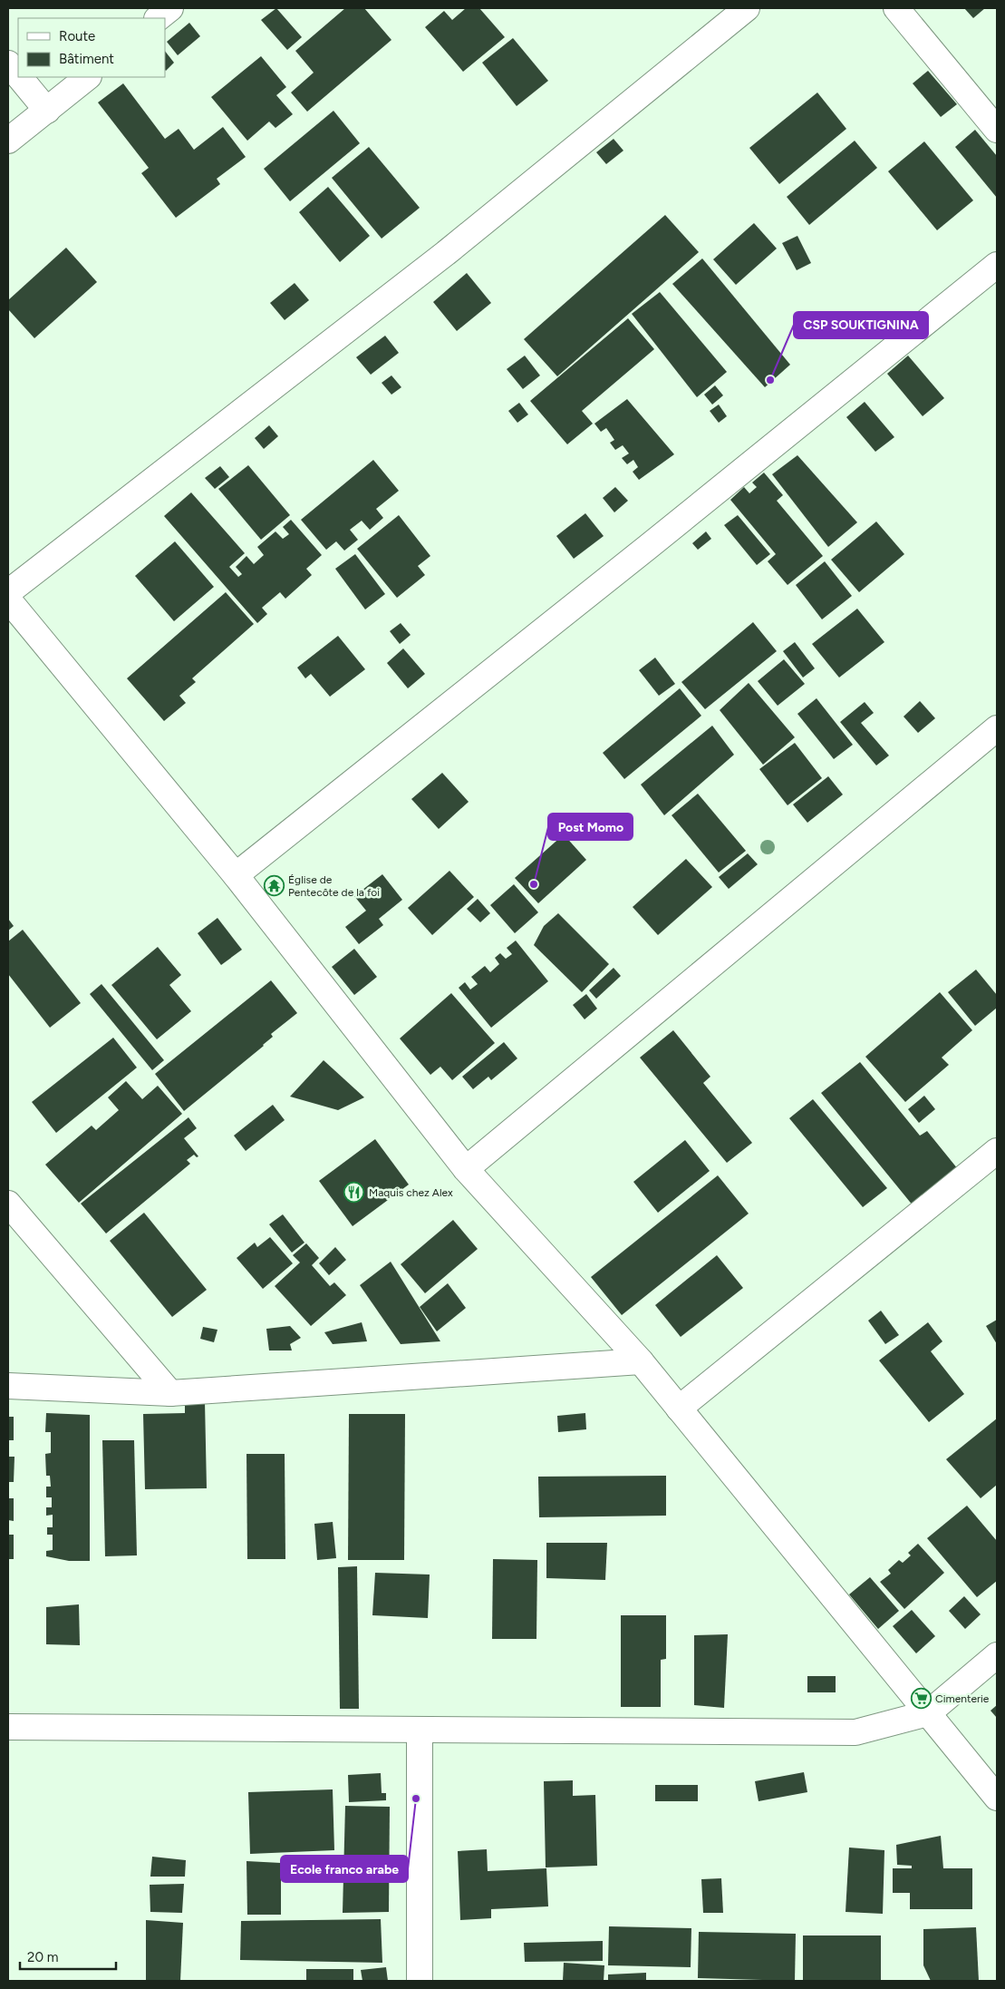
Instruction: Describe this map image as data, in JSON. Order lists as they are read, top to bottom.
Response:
{
  "places": {
    "other": ["CSP SOUKTIGNINA", "Post Momo", "Ecole franco arabe"],
    "temple": ["Église de Pentecôte de la foi"],
    "restaurant": ["Maquis chez Alex"],
    "supermarket": ["Cimenterie"]
  },
  "legend": ["Route", "Bâtiment"],
  "scale_bar": "20 m"
}
